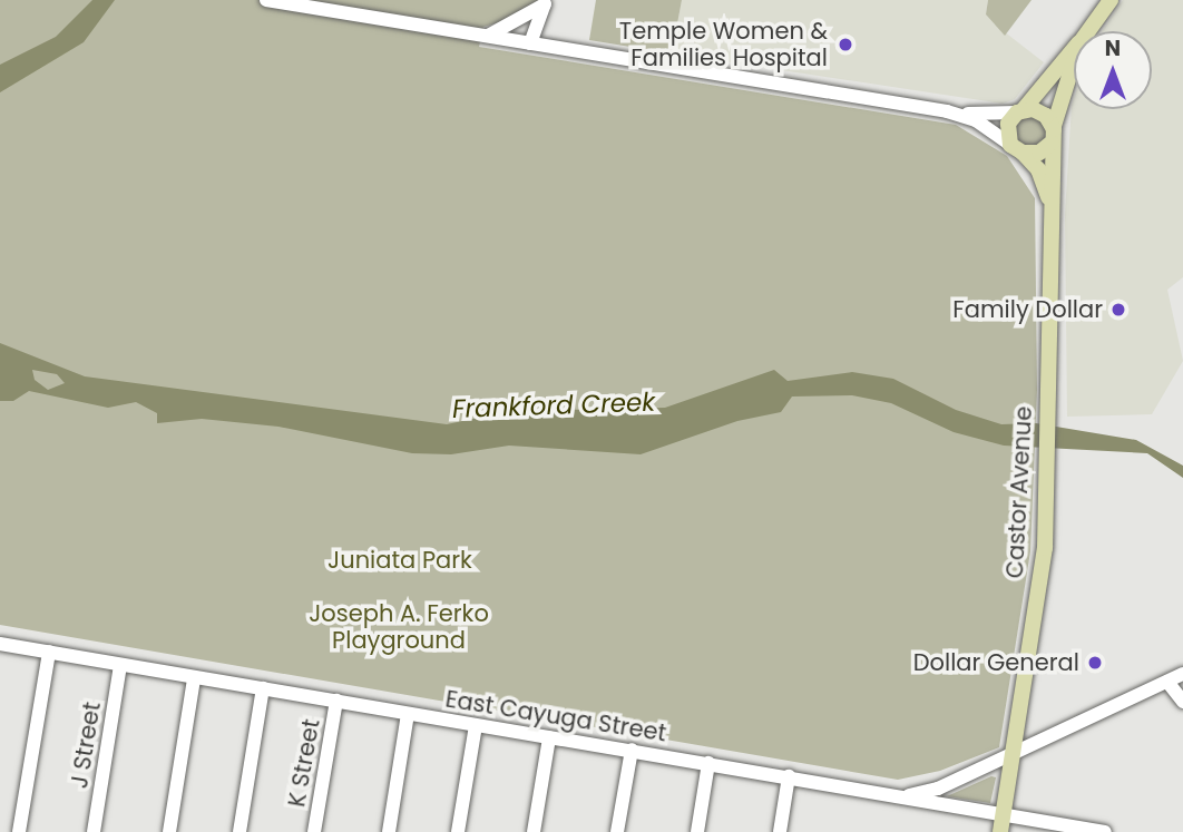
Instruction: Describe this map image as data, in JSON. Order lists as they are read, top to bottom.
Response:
{
  "streets": {
    "main road": ["Castor Avenue"],
    "street": ["East Cayuga Street", "J Street", "K Street"]
  },
  "crossings": [
    ["Castor Avenue", "East Cayuga Street"],
    ["East Cayuga Street", "J Street"],
    ["East Cayuga Street", "K Street"]
  ],
  "water": ["Frankford Creek"],
  "parks": ["Juniata Park", "Joseph A. Ferko Playground"],
  "places": ["Temple Women & Families Hospital", "Family Dollar", "Dollar General"],
  "north": "top"
}
